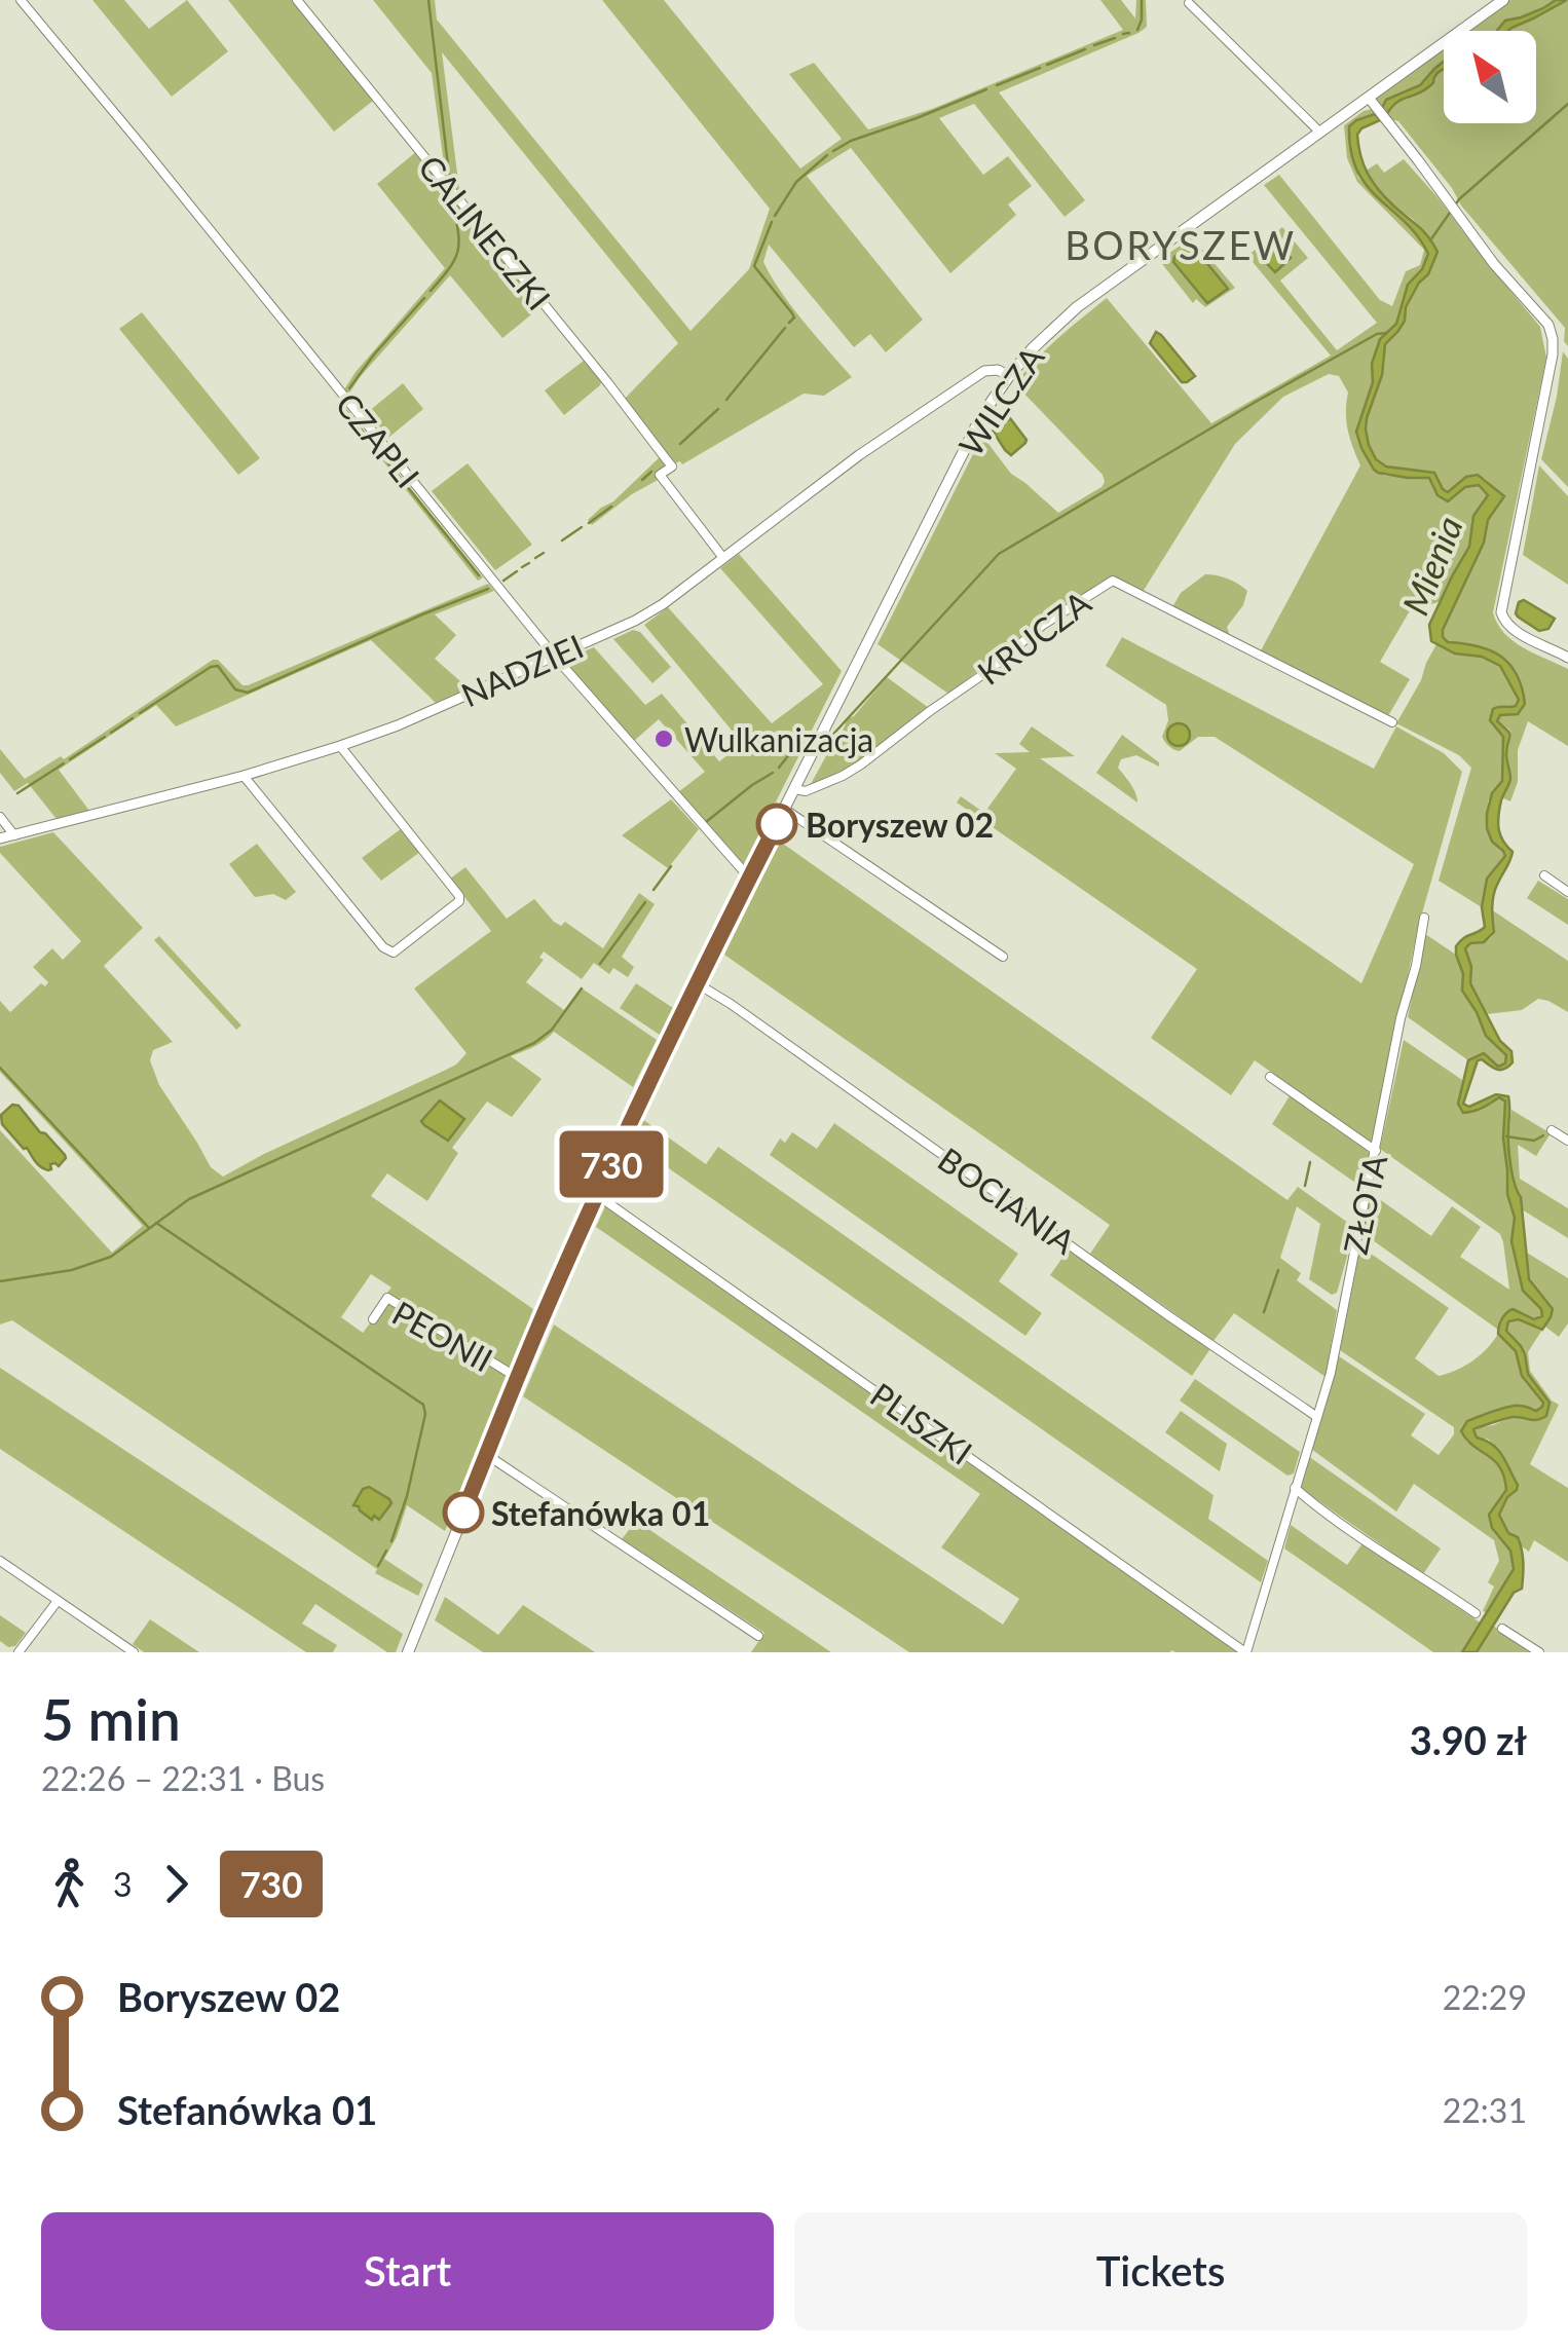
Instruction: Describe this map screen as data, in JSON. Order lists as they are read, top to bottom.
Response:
{
  "streets": {
    "main road": ["WILCZA"],
    "street": [
      "CALINECZKI",
      "CZAPLI",
      "KRUCZA",
      "NADZIEI",
      "BOCIANIA",
      "ZŁOTA",
      "PEONII",
      "PLISZKI"
    ]
  },
  "crossings": [
    ["CALINECZKI", "NADZIEI"],
    ["WILCZA", "CZAPLI"],
    ["WILCZA", "KRUCZA"],
    ["WILCZA", "NADZIEI"],
    ["WILCZA", "BOCIANIA"],
    ["WILCZA", "PEONII"],
    ["WILCZA", "PLISZKI"],
    ["CZAPLI", "NADZIEI"],
    ["BOCIANIA", "ZŁOTA"],
    ["ZŁOTA", "PLISZKI"]
  ],
  "districts": ["BORYSZEW"],
  "water": ["Mienia"],
  "places": ["Wulkanizacja", "Boryszew 02", "Stefanówka 01"],
  "lines": ["bus line 730"],
  "north": "top left",
  "page": {
    "on_map": "730",
    "heading": ["5 min", "22:26 – 22:31 · Bus", "3.90 zł"],
    "legs": ["3", "730"],
    "list": [
      {
        "name": "Boryszew 02",
        "value": "22:29"
      },
      {
        "name": "Stefanówka 01",
        "value": "22:31"
      }
    ],
    "buttons": ["Start", "Tickets"]
  }
}
